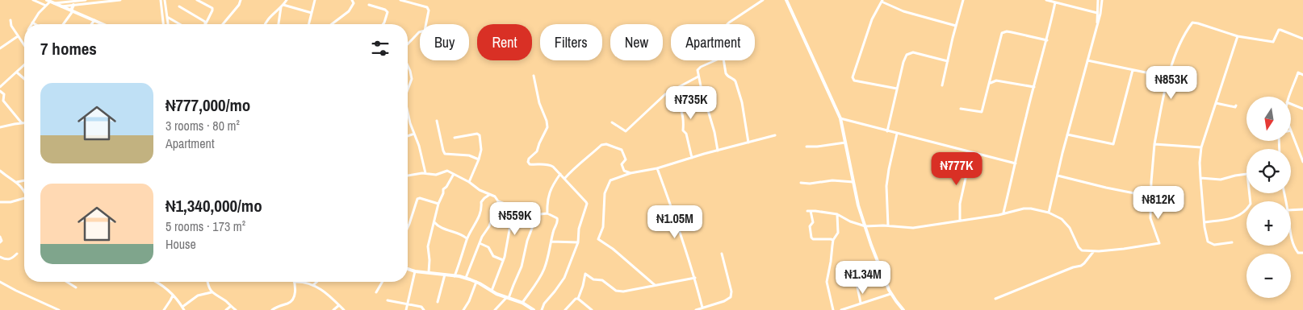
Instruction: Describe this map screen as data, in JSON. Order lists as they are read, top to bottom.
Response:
{
  "north": "bottom",
  "page": {
    "chip": [
      "Buy",
      "Rent",
      "Filters",
      "New",
      "Apartment"
    ],
    "heading": "7 homes",
    "price": [
      "₦853K",
      "₦735K",
      "₦777K",
      "₦812K",
      "₦559K",
      "₦1.05M",
      "₦1.34M"
    ],
    "list": [
      {
        "name": "₦777,000/mo",
        "note": "3 rooms · 80 m² · Apartment"
      },
      {
        "name": "₦1,340,000/mo",
        "note": "5 rooms · 173 m² · House"
      }
    ],
    "map_buttons": ["+", "−"]
  }
}
